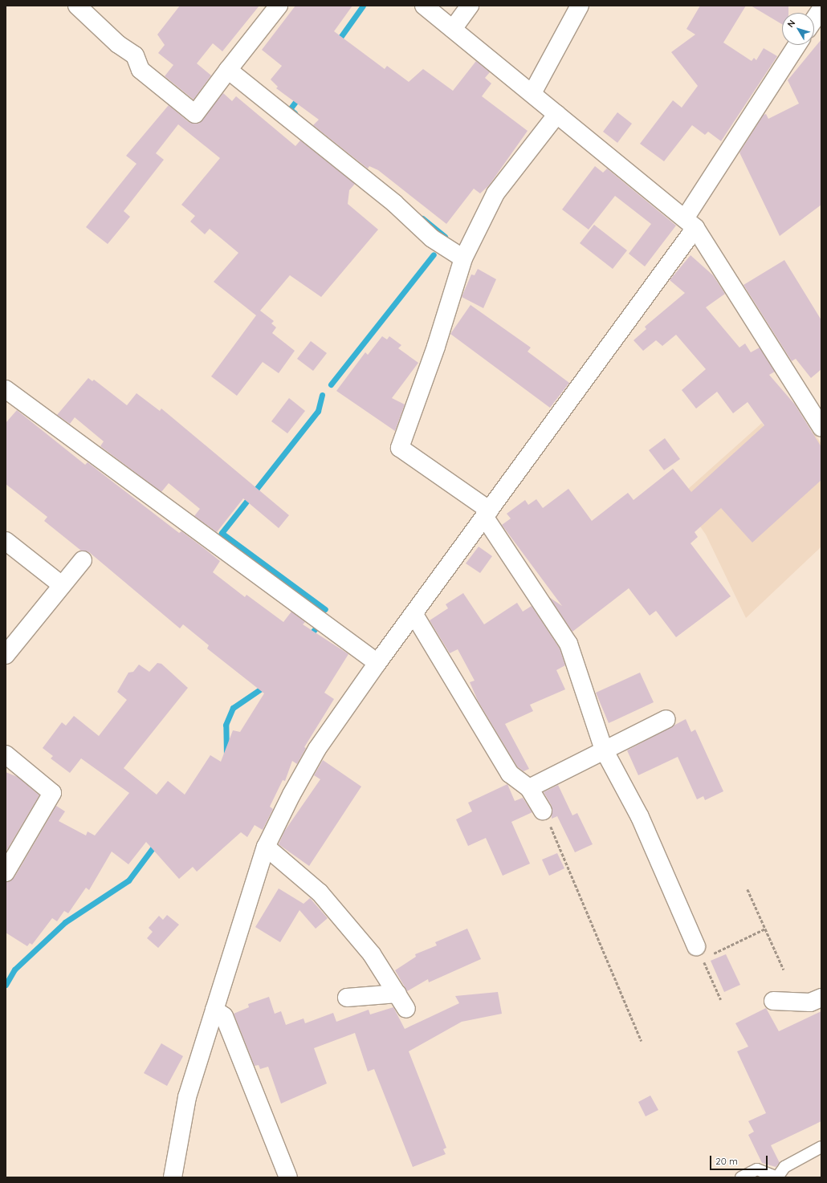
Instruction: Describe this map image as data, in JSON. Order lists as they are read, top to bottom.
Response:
{
  "scale_bar": "20 m",
  "north": "top left"
}
